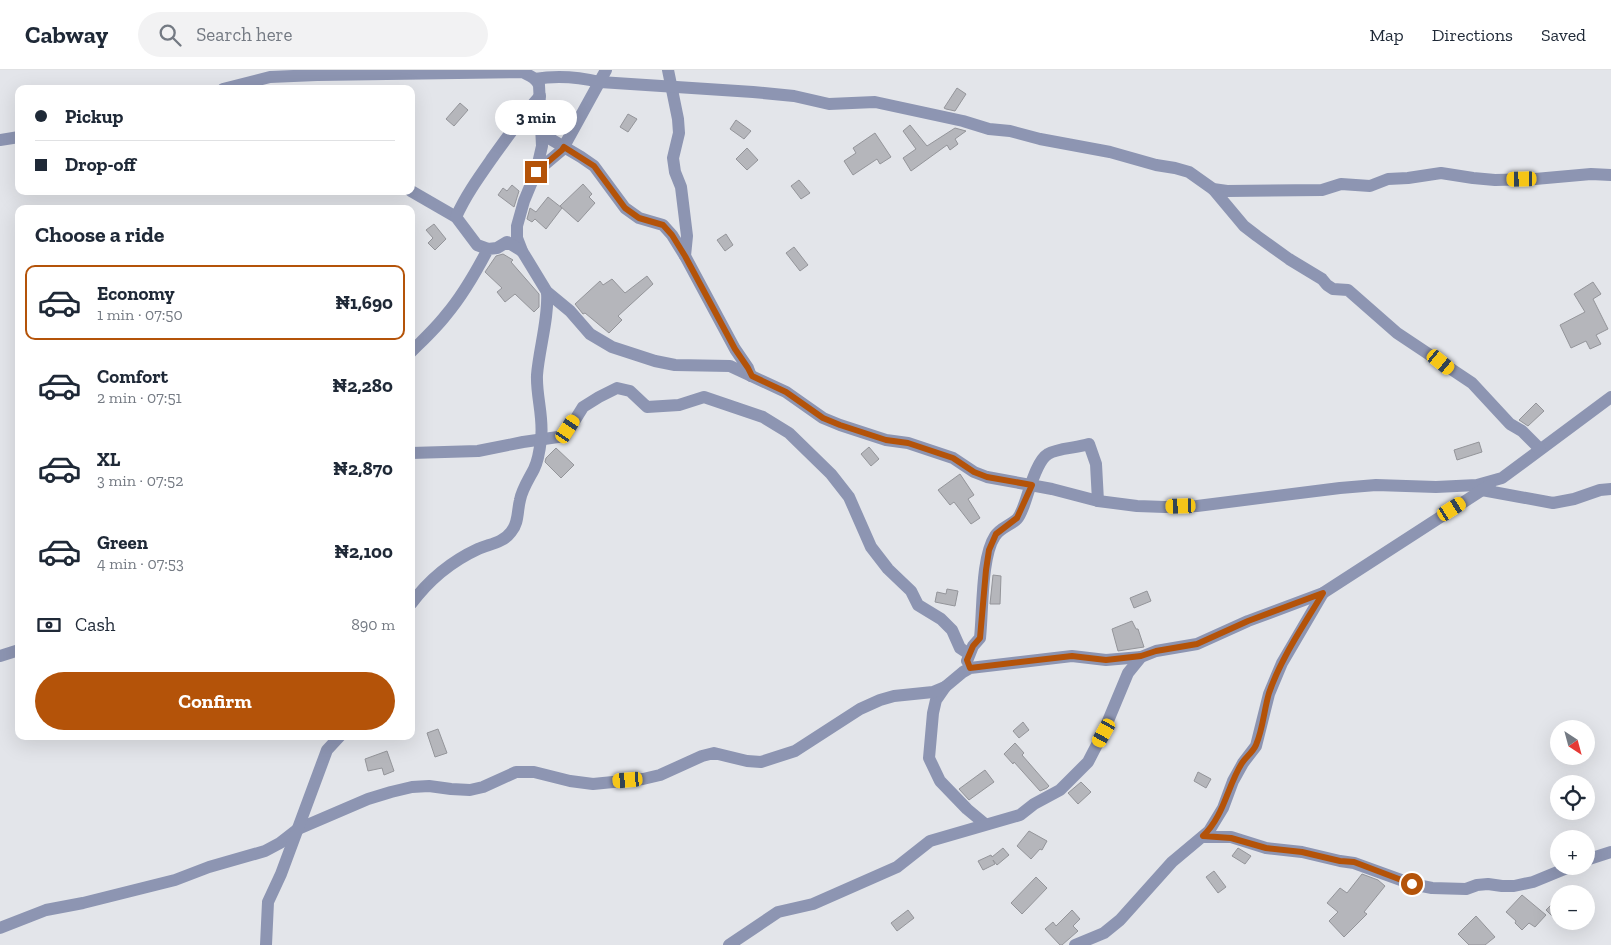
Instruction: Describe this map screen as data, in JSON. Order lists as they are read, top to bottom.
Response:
{
  "north": "bottom right",
  "page": {
    "header": "Cabway",
    "search": "Search here",
    "nav": ["Map", "Directions", "Saved"],
    "banner": ["Pickup", "Drop-off"],
    "bubble": "3 min",
    "heading": "Choose a ride",
    "list": [
      {
        "name": "Economy",
        "note": "1 min · 07:50",
        "value": "₦1,690"
      },
      {
        "name": "Comfort",
        "note": "2 min · 07:51",
        "value": "₦2,280"
      },
      {
        "name": "XL",
        "note": "3 min · 07:52",
        "value": "₦2,870"
      },
      {
        "name": "Green",
        "note": "4 min · 07:53",
        "value": "₦2,100"
      }
    ],
    "pay": ["Cash", "890 m"],
    "buttons": "Confirm",
    "map_buttons": ["+", "−"]
  }
}
